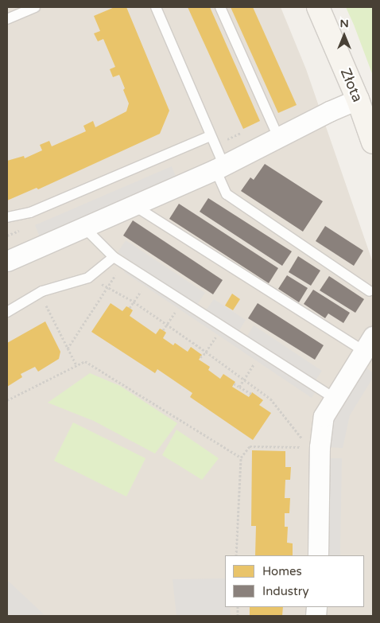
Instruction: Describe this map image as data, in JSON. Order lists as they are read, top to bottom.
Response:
{
  "streets": {
    "street": ["Złota"]
  },
  "legend": ["Homes", "Industry"],
  "north": "top"
}
